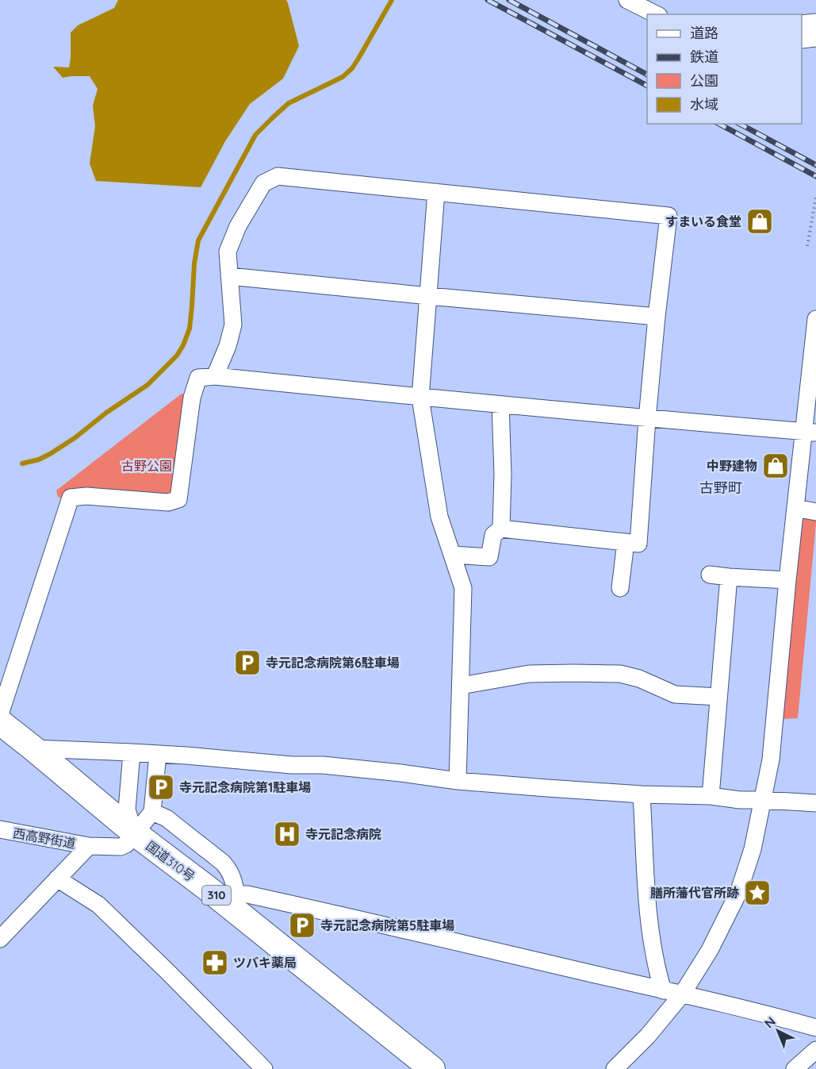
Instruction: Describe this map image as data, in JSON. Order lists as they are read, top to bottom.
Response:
{
  "streets": {
    "highway": ["国道310号", "310"],
    "street": ["西高野街道"]
  },
  "crossings": [
    ["西高野街道", "国道310号"]
  ],
  "districts": ["古野町"],
  "parks": ["古野公園"],
  "places": {
    "shop": ["すまいる食堂", "中野建物"],
    "parking": ["寺元記念病院第6駐車場", "寺元記念病院第1駐車場", "寺元記念病院第5駐車場"],
    "hospital": ["寺元記念病院"],
    "place": ["膳所藩代官所跡"],
    "pharmacy": ["ツバキ薬局"]
  },
  "legend": [
    "道路",
    "鉄道",
    "公園",
    "水域"
  ],
  "north": "top left"
}
